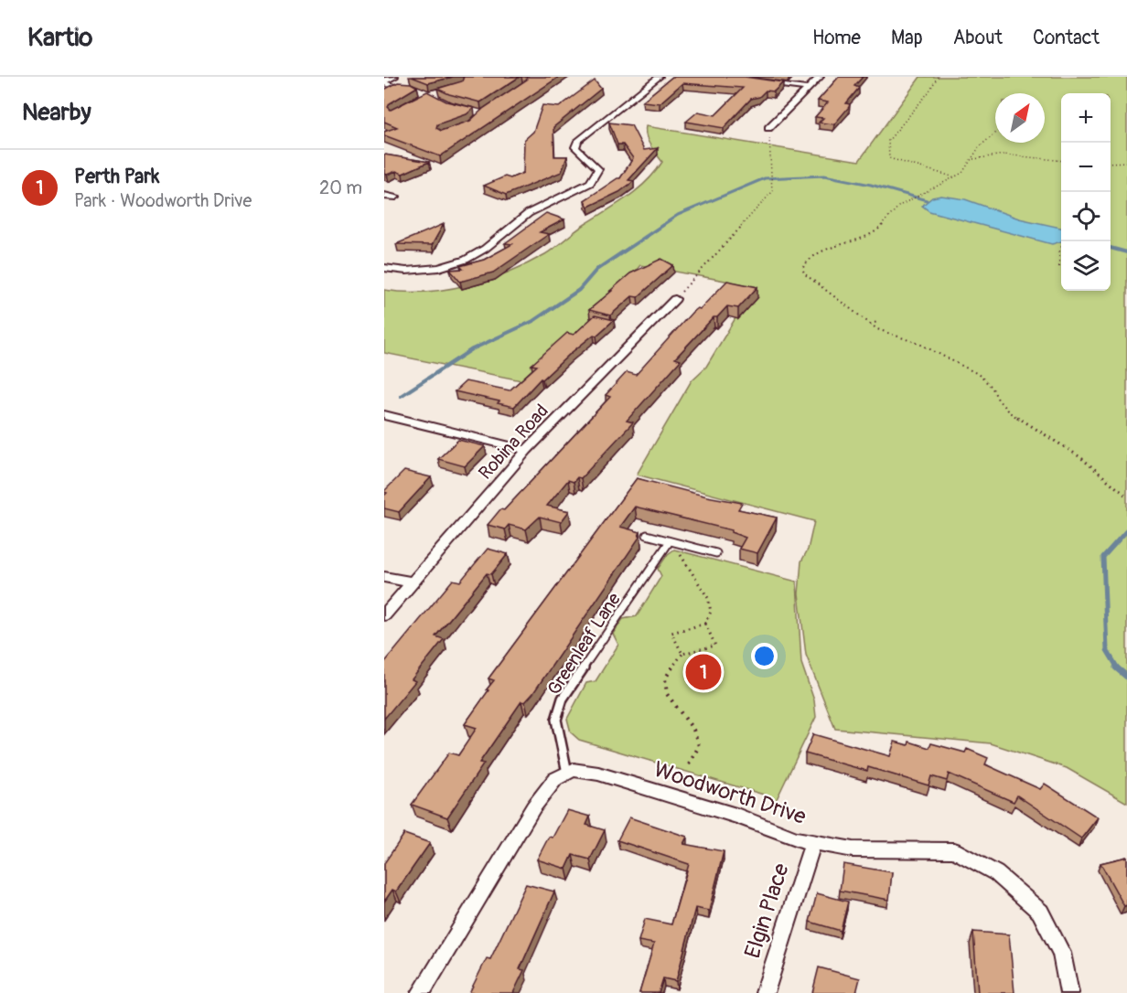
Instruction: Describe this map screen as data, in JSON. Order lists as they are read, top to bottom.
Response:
{
  "streets": {
    "street": ["Robina Road", "Woodworth Drive", "Elgin Place"],
    "lane": ["Greenleaf Lane"]
  },
  "crossings": [
    ["Greenleaf Lane", "Woodworth Drive"],
    ["Woodworth Drive", "Elgin Place"]
  ],
  "north": "top right",
  "page": {
    "header": "Kartio",
    "nav": [
      "Home",
      "Map",
      "About",
      "Contact"
    ],
    "heading": "Nearby",
    "map_buttons": ["+", "−"],
    "list": [
      {
        "mark": "1",
        "name": "Perth Park",
        "note": "Park · Woodworth Drive",
        "value": "20 m"
      }
    ],
    "pins": "1"
  }
}
